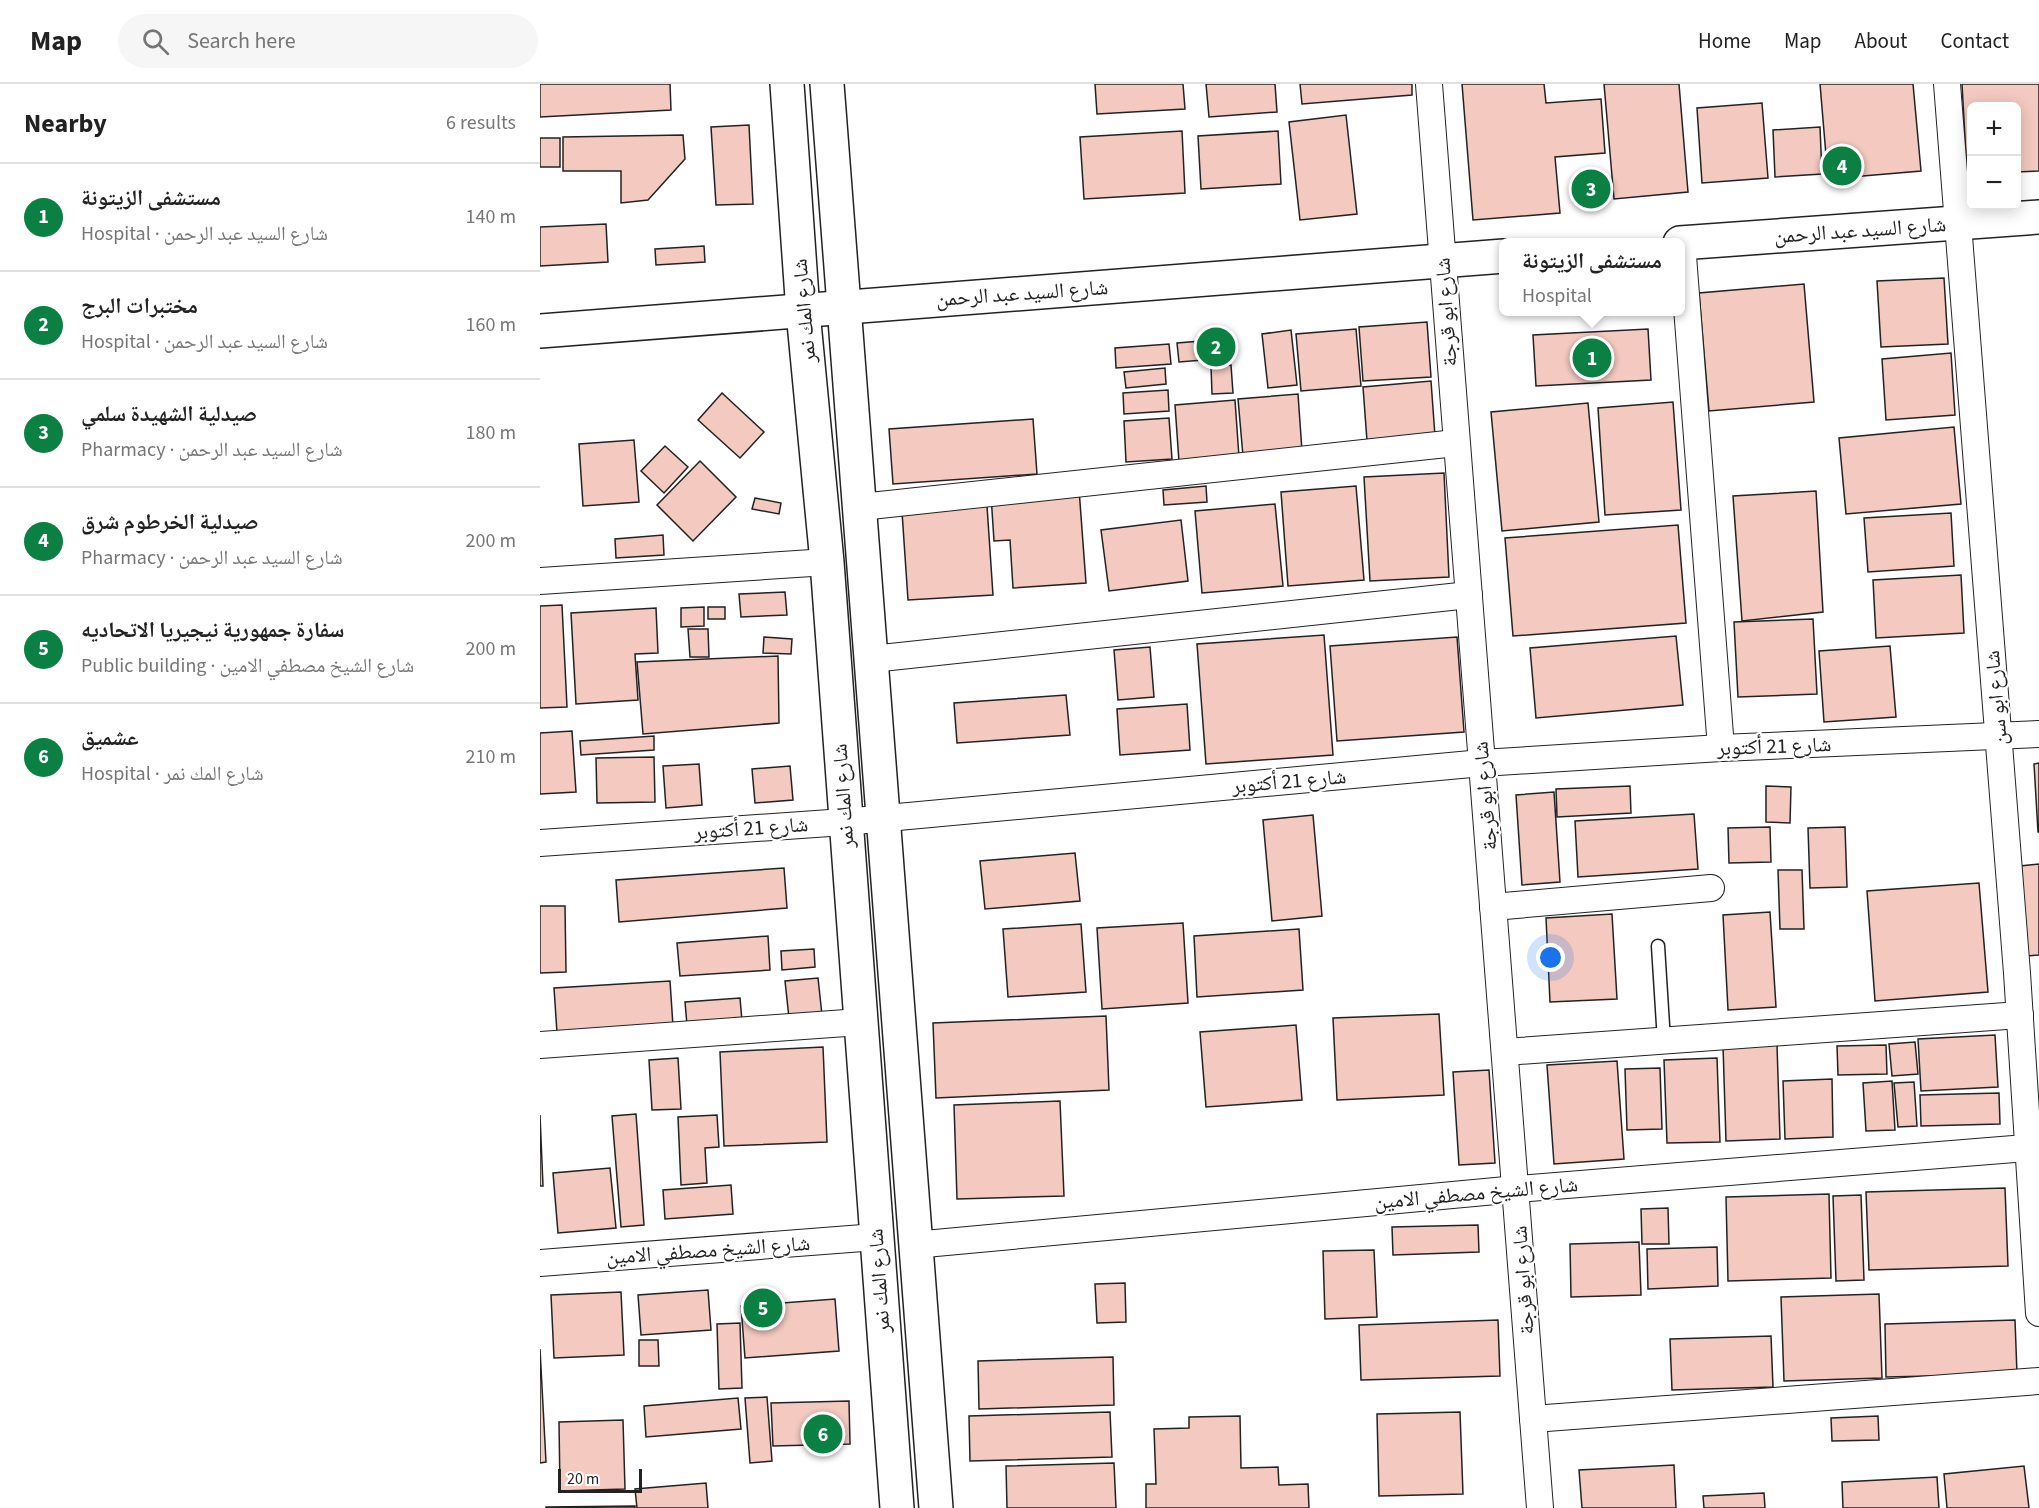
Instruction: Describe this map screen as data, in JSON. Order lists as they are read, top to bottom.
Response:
{
  "streets": {
    "main road": ["شارع السيد عبد الرحمن", "شارع المك نمر"],
    "street": [
      "شارع ابو قرجة",
      "شارع ابو سن",
      "شارع 21 أكتوبر",
      "شارع الشيخ مصطفي الامين"
    ]
  },
  "crossings": [
    ["شارع السيد عبد الرحمن", "شارع المك نمر"],
    ["شارع السيد عبد الرحمن", "شارع ابو قرجة"],
    ["شارع السيد عبد الرحمن", "شارع ابو سن"],
    ["شارع المك نمر", "شارع 21 أكتوبر"],
    ["شارع المك نمر", "شارع الشيخ مصطفي الامين"],
    ["شارع ابو قرجة", "شارع 21 أكتوبر"],
    ["شارع ابو قرجة", "شارع الشيخ مصطفي الامين"],
    ["شارع ابو سن", "شارع 21 أكتوبر"],
    ["شارع ابو سن", "شارع الشيخ مصطفي الامين"]
  ],
  "scale_bar": "20 m",
  "page": {
    "header": "Map",
    "search": "Search here",
    "nav": [
      "Home",
      "Map",
      "About",
      "Contact"
    ],
    "heading": ["Nearby", "6 results"],
    "map_buttons": ["+", "−"],
    "pins": [
      "4",
      "3",
      "2",
      "1",
      "5",
      "6"
    ],
    "list": [
      {
        "mark": "1",
        "name": "مستشفى الزيتونة",
        "note": "Hospital · شارع السيد عبد الرحمن",
        "value": "140 m"
      },
      {
        "mark": "2",
        "name": "مختبرات البرج",
        "note": "Hospital · شارع السيد عبد الرحمن",
        "value": "160 m"
      },
      {
        "mark": "3",
        "name": "صيدلية الشهيدة سلمي",
        "note": "Pharmacy · شارع السيد عبد الرحمن",
        "value": "180 m"
      },
      {
        "mark": "4",
        "name": "صيدلية الخرطوم شرق",
        "note": "Pharmacy · شارع السيد عبد الرحمن",
        "value": "200 m"
      },
      {
        "mark": "5",
        "name": "سفارة جمهورية نيجيريا الاتحاديه",
        "note": "Public building · شارع الشيخ مصطفي الامين",
        "value": "200 m"
      },
      {
        "mark": "6",
        "name": "عشميق",
        "note": "Hospital · شارع المك نمر",
        "value": "210 m"
      }
    ],
    "popup": ["مستشفى الزيتونة", "Hospital"],
    "scale": "20 m"
  }
}
